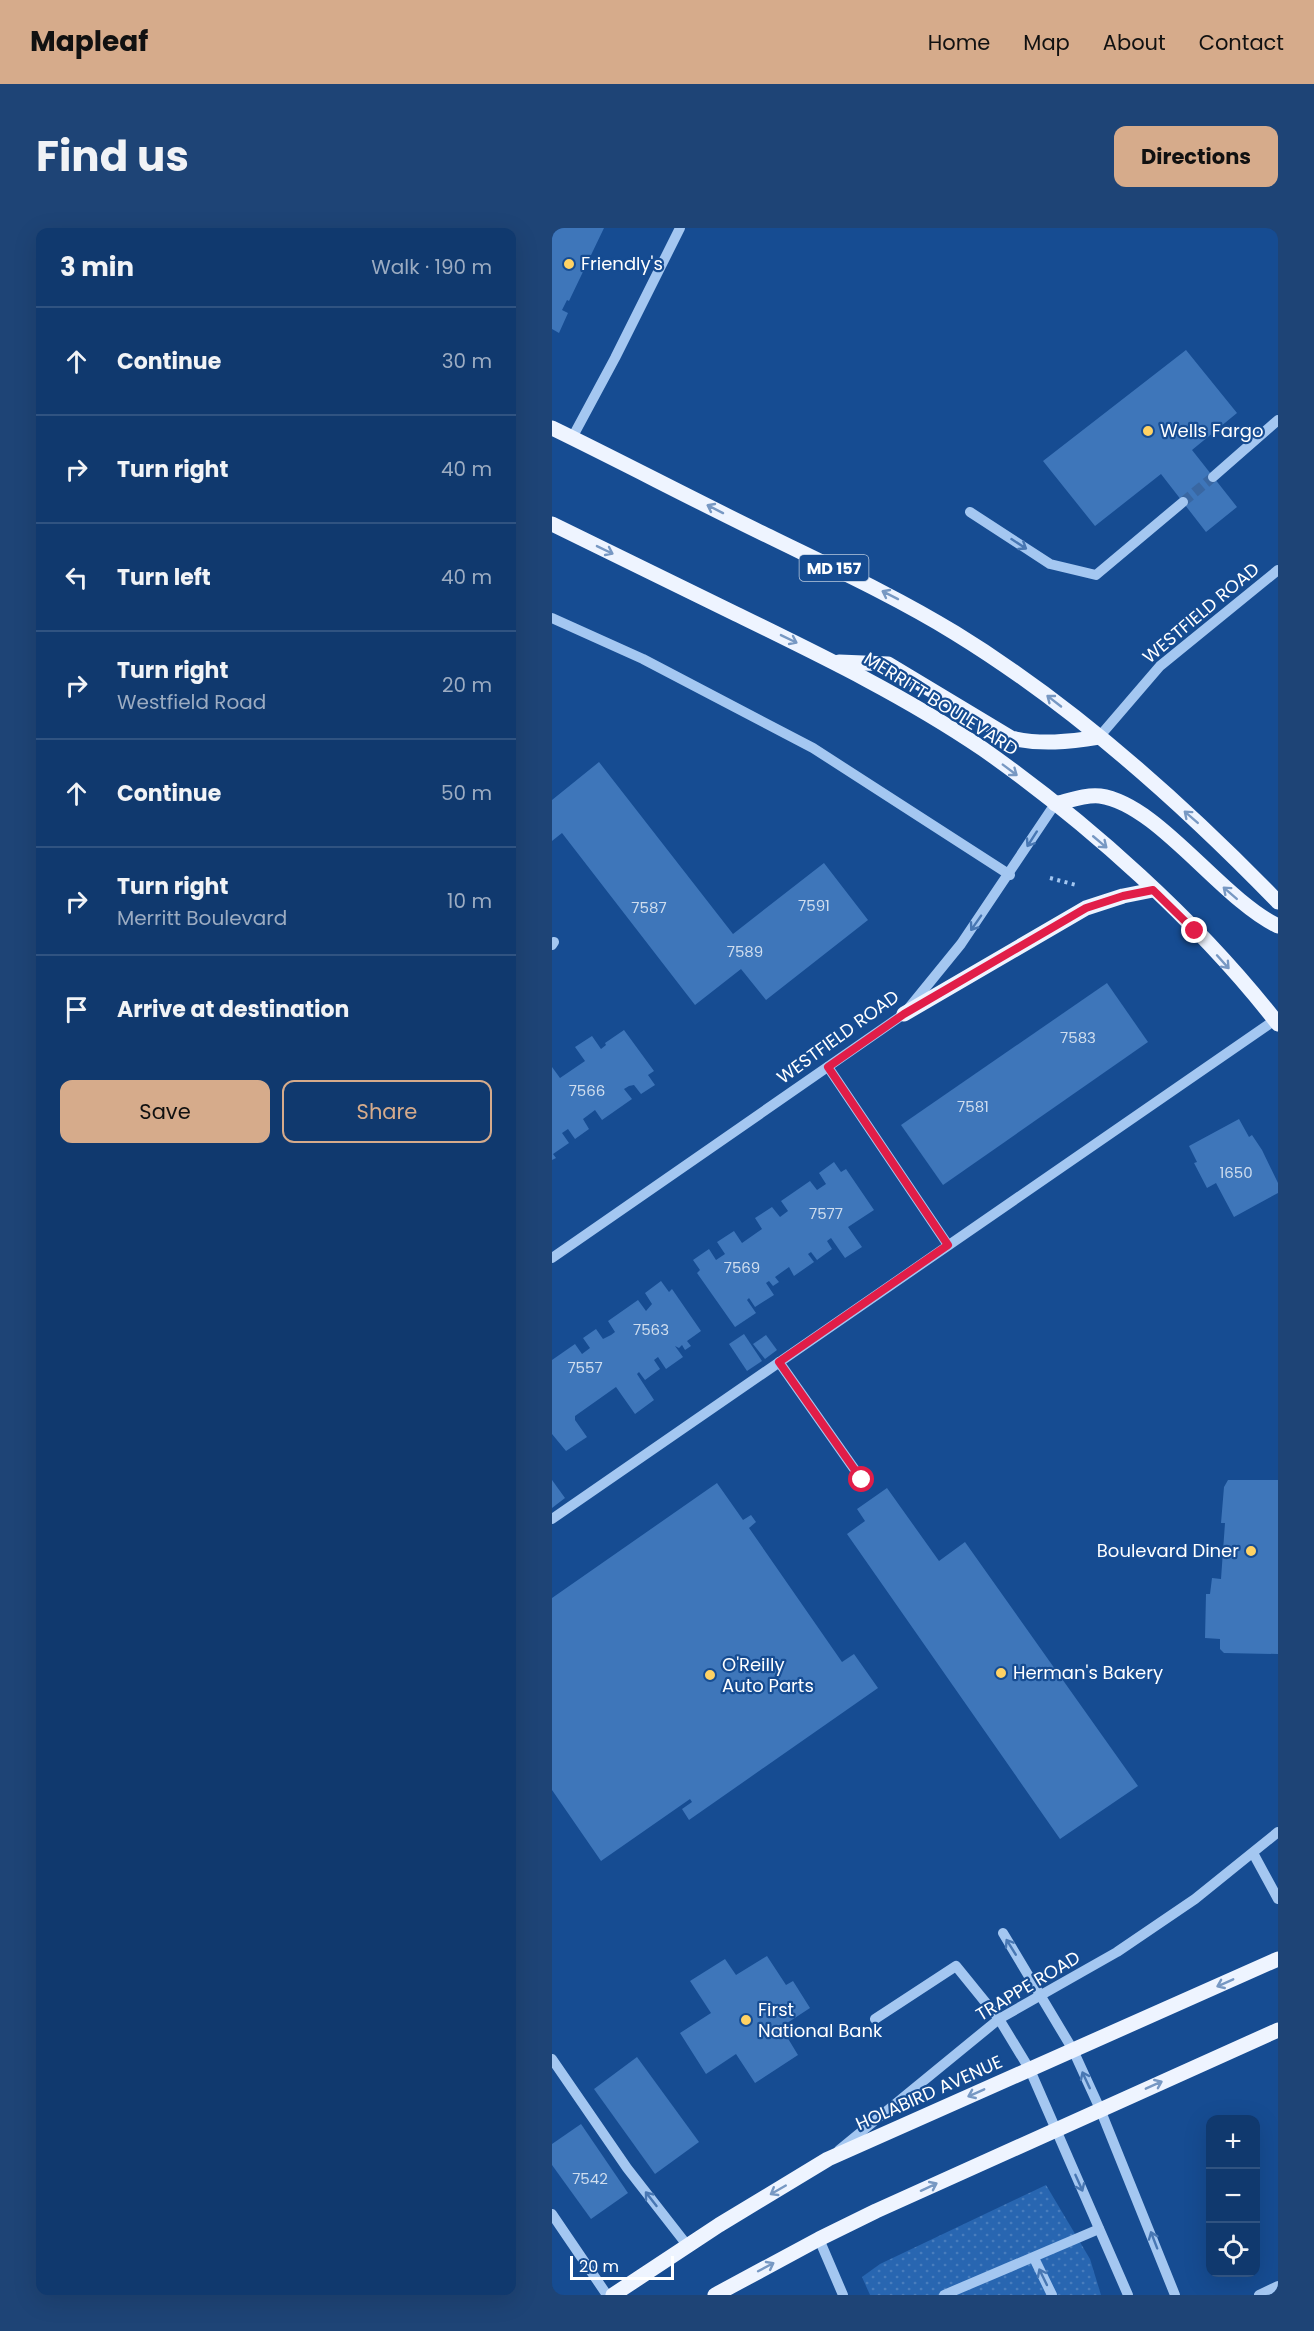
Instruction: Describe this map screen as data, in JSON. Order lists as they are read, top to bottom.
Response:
{
  "streets": {
    "main road": ["MD 157", "MERRITT BOULEVARD", "HOLABIRD AVENUE"],
    "street": ["WESTFIELD ROAD", "TRAPPE ROAD"]
  },
  "crossings": [
    ["MD 157", "WESTFIELD ROAD"],
    ["WESTFIELD ROAD", "MERRITT BOULEVARD"],
    ["TRAPPE ROAD", "HOLABIRD AVENUE"]
  ],
  "places": [
    "Friendly's",
    "Wells Fargo",
    "Boulevard Diner",
    "Herman's Bakery",
    "O'Reilly Auto Parts",
    "First National Bank"
  ],
  "house_numbers": [
    "7591",
    "7587",
    "7589",
    "7583",
    "7566",
    "7581",
    "1650",
    "7577",
    "7569",
    "7563",
    "7557",
    "7542"
  ],
  "scale_bar": "20 m",
  "page": {
    "header": "Mapleaf",
    "nav": [
      "Home",
      "Map",
      "About",
      "Contact"
    ],
    "title": "Find us",
    "buttons": [
      "Directions",
      ["Save", "Share"]
    ],
    "heading": ["3 min", "Walk · 190 m"],
    "list": [
      ["Continue", "30 m"],
      ["Turn right", "40 m"],
      ["Turn left", "40 m"],
      ["Turn right", "Westfield Road", "20 m"],
      ["Continue", "50 m"],
      ["Turn right", "Merritt Boulevard", "10 m"],
      "Arrive at destination"
    ],
    "map_buttons": ["+", "−"],
    "scale": "20 m"
  }
}
